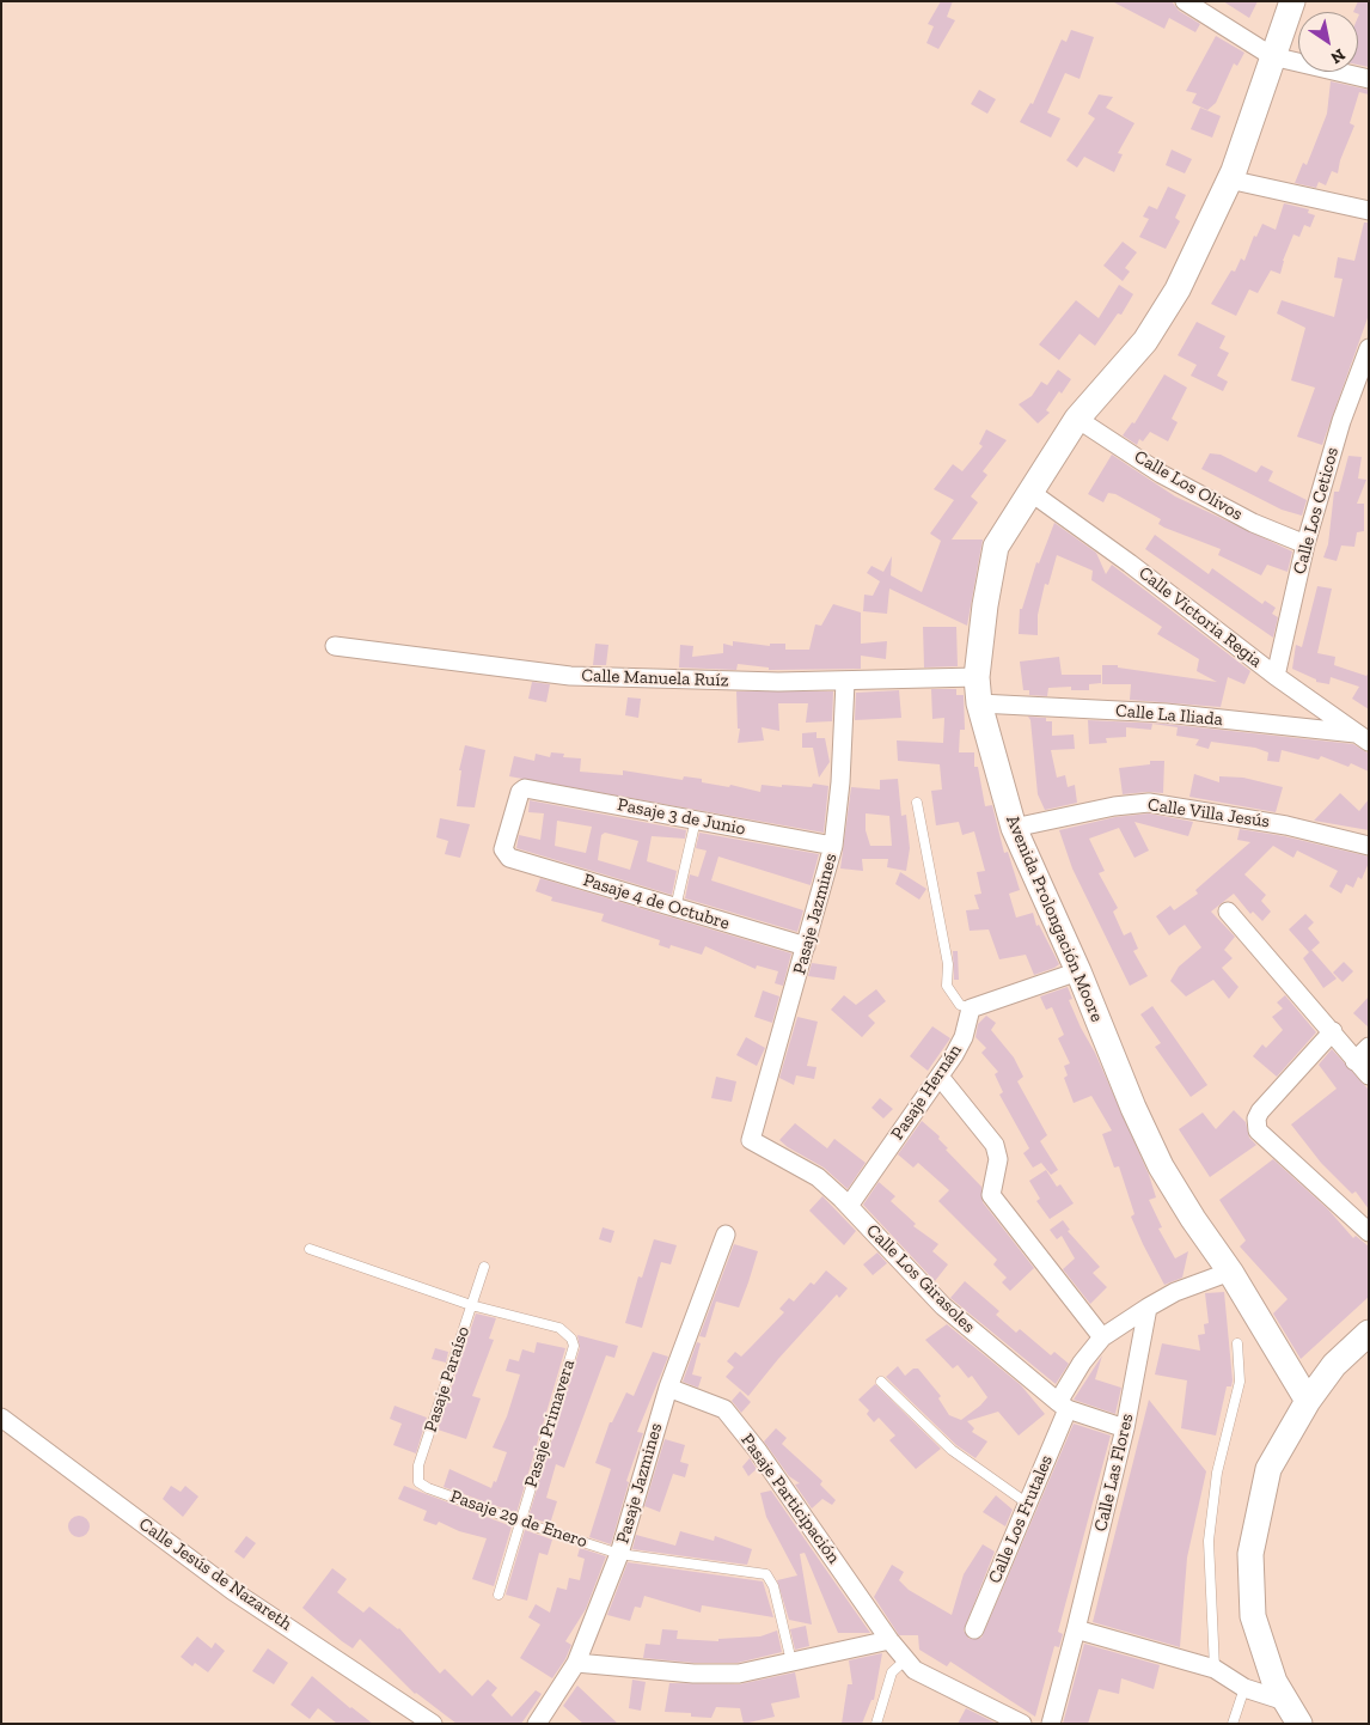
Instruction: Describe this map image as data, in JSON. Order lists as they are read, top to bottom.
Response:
{
  "streets": {
    "street": [
      "Calle Los Olivos",
      "Calle Los Ceticos",
      "Calle Victoria Regia",
      "Calle Manuela Ruíz",
      "Calle La Iliada",
      "Calle Villa Jesús",
      "Pasaje 3 de Junio",
      "Pasaje 4 de Octubre",
      "Pasaje Jazmines",
      "Avenida Prolongación Moore",
      "Pasaje Hernán",
      "Calle Los Girasoles",
      "Calle Las Flores",
      "Pasaje Participación",
      "Calle Los Frutales",
      "Calle Jesús de Nazareth"
    ],
    "lane": ["Pasaje Paraíso", "Pasaje Primavera", "Pasaje 29 de Enero"]
  },
  "crossings": [
    ["Calle Los Olivos", "Calle Los Ceticos"],
    ["Calle Los Olivos", "Avenida Prolongación Moore"],
    ["Calle Los Ceticos", "Calle Victoria Regia"],
    ["Calle Victoria Regia", "Calle La Iliada"],
    ["Calle Victoria Regia", "Avenida Prolongación Moore"],
    ["Calle Manuela Ruíz", "Pasaje Jazmines"],
    ["Calle Manuela Ruíz", "Avenida Prolongación Moore"],
    ["Calle La Iliada", "Avenida Prolongación Moore"],
    ["Calle Villa Jesús", "Avenida Prolongación Moore"],
    ["Pasaje 3 de Junio", "Pasaje 4 de Octubre"],
    ["Pasaje 3 de Junio", "Pasaje Jazmines"],
    ["Pasaje 4 de Octubre", "Pasaje Jazmines"],
    ["Pasaje Jazmines", "Calle Los Girasoles"],
    ["Pasaje Jazmines", "Pasaje Participación"],
    ["Pasaje Jazmines", "Pasaje 29 de Enero"],
    ["Pasaje Hernán", "Calle Los Girasoles"],
    ["Calle Los Girasoles", "Calle Las Flores"],
    ["Calle Los Girasoles", "Calle Los Frutales"],
    ["Pasaje Paraíso", "Pasaje Primavera"],
    ["Pasaje Paraíso", "Pasaje 29 de Enero"],
    ["Pasaje Primavera", "Pasaje 29 de Enero"],
    ["Calle Las Flores", "Calle Los Frutales"]
  ],
  "north": "bottom right"
}
